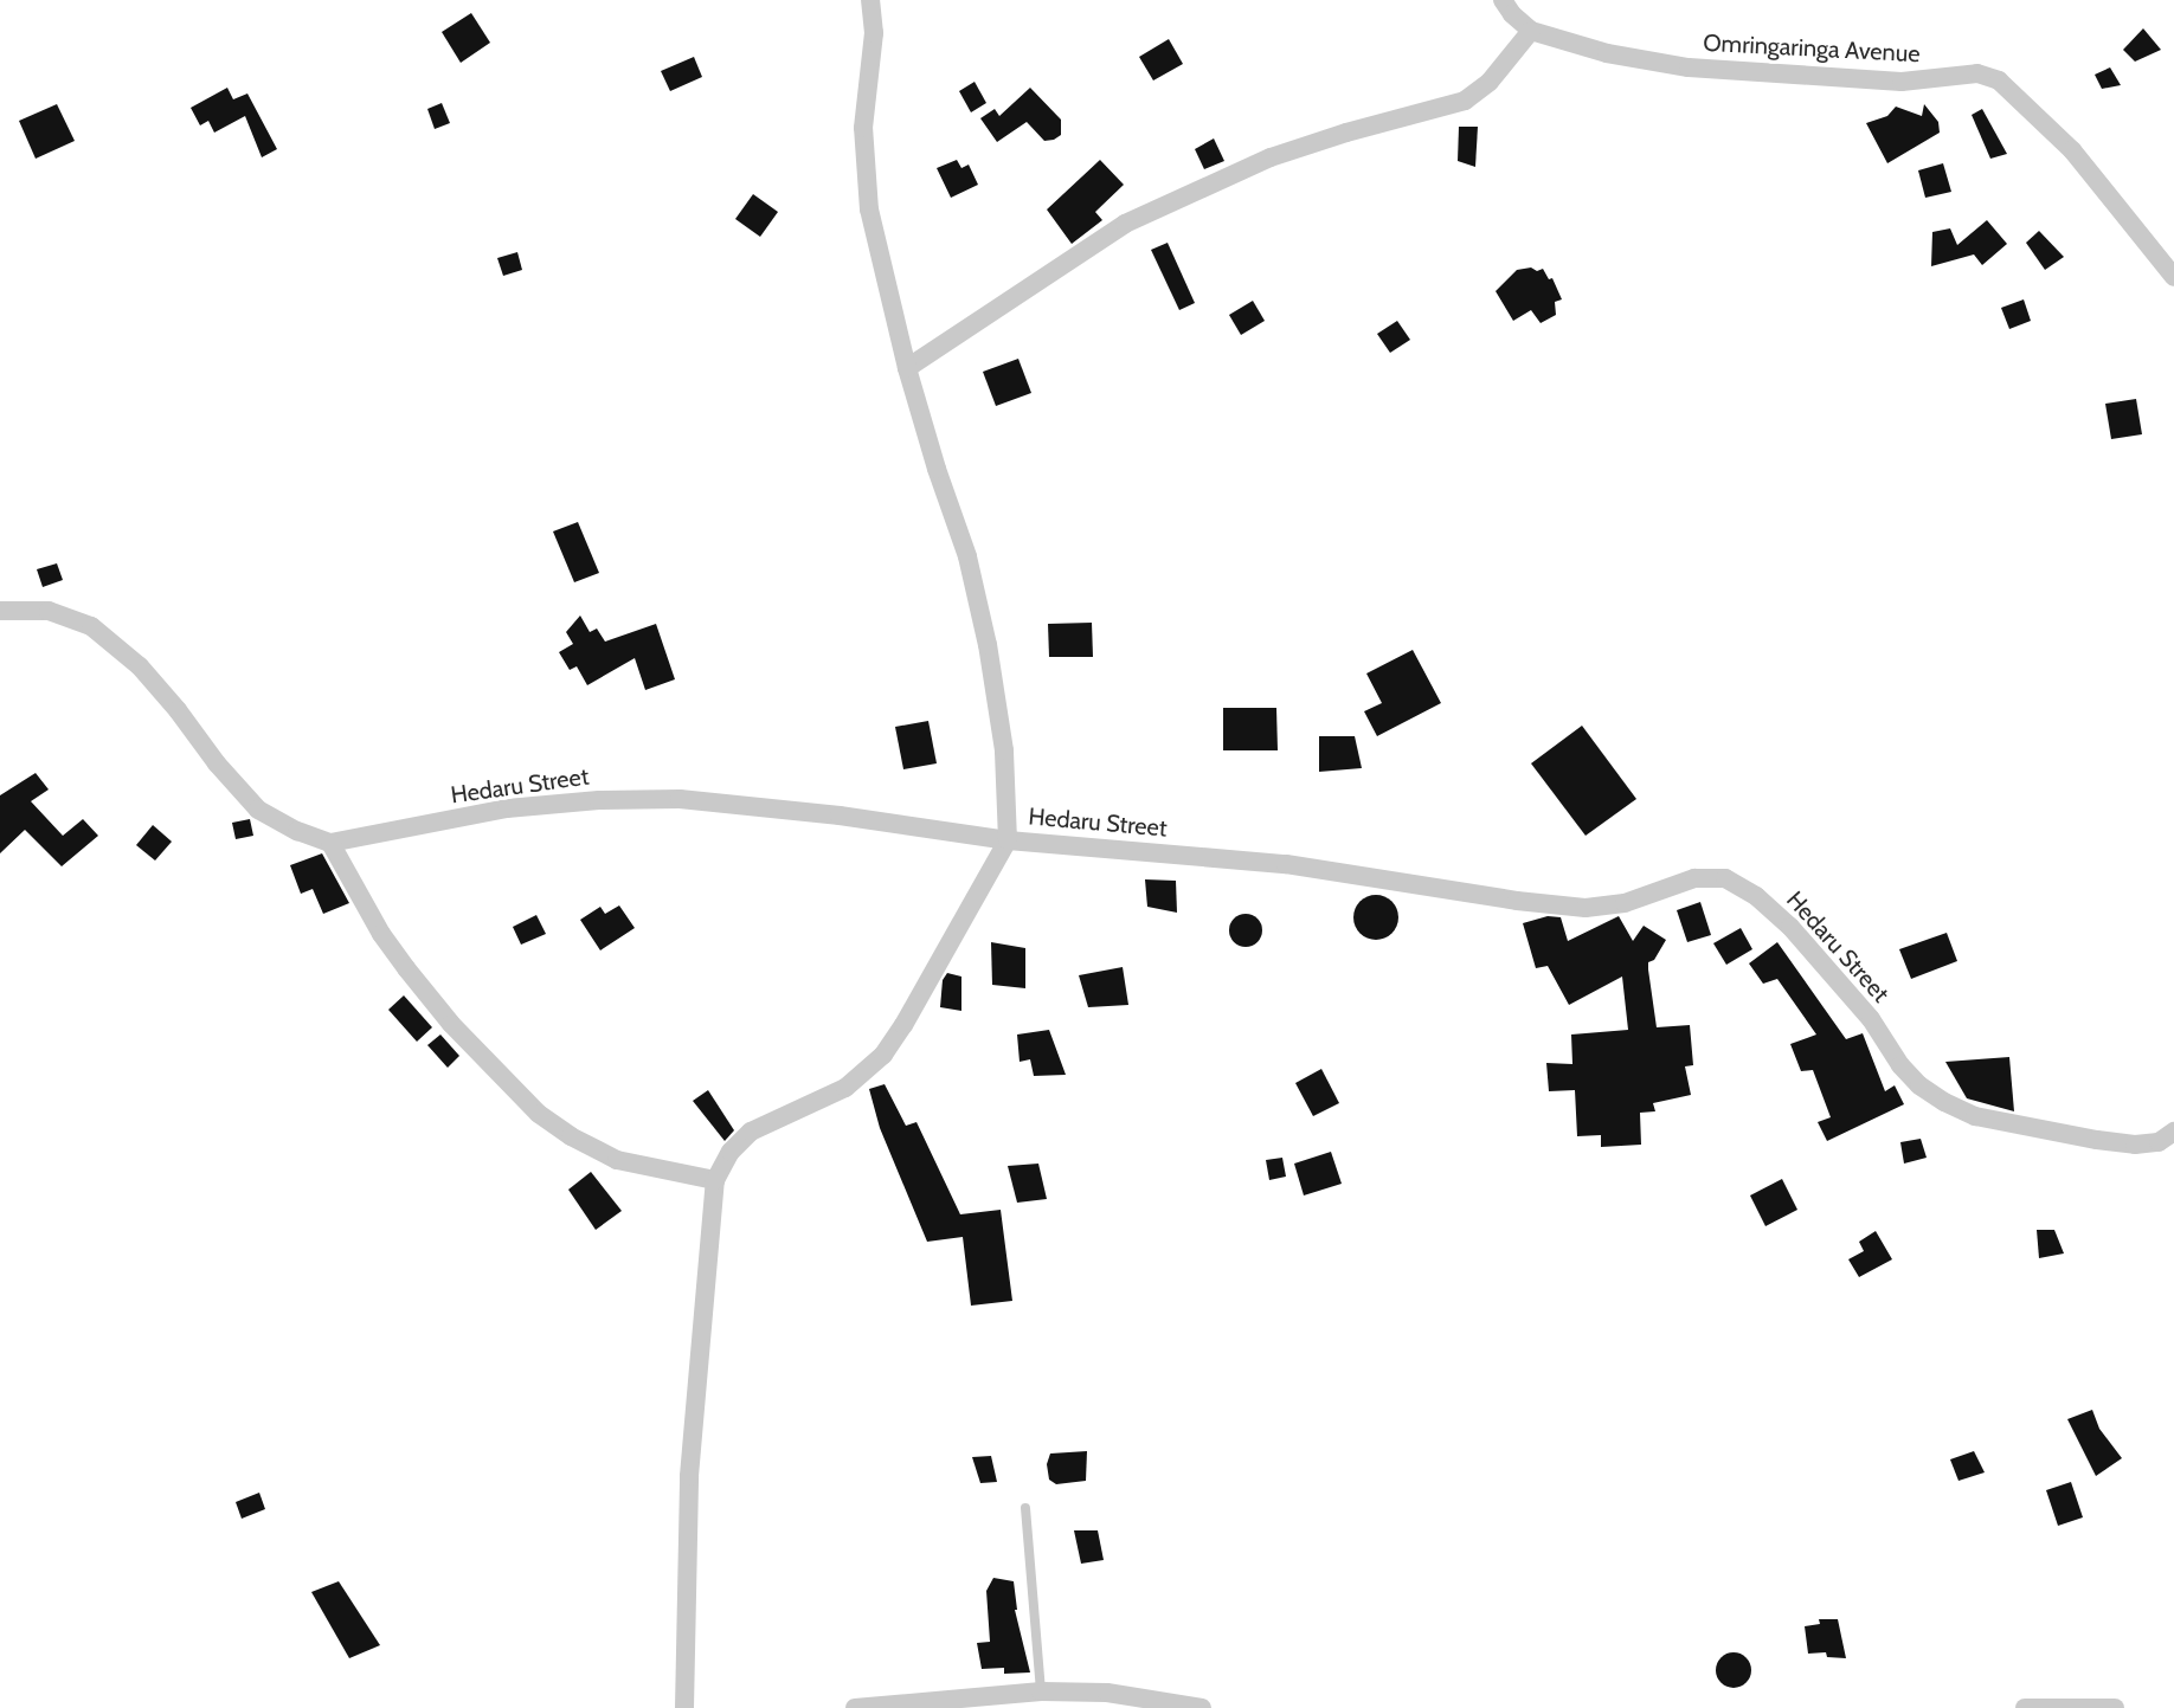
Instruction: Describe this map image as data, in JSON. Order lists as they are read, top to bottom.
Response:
{
  "streets": {
    "street": ["Omringaringa Avenue", "Hedaru Street"]
  }
}
